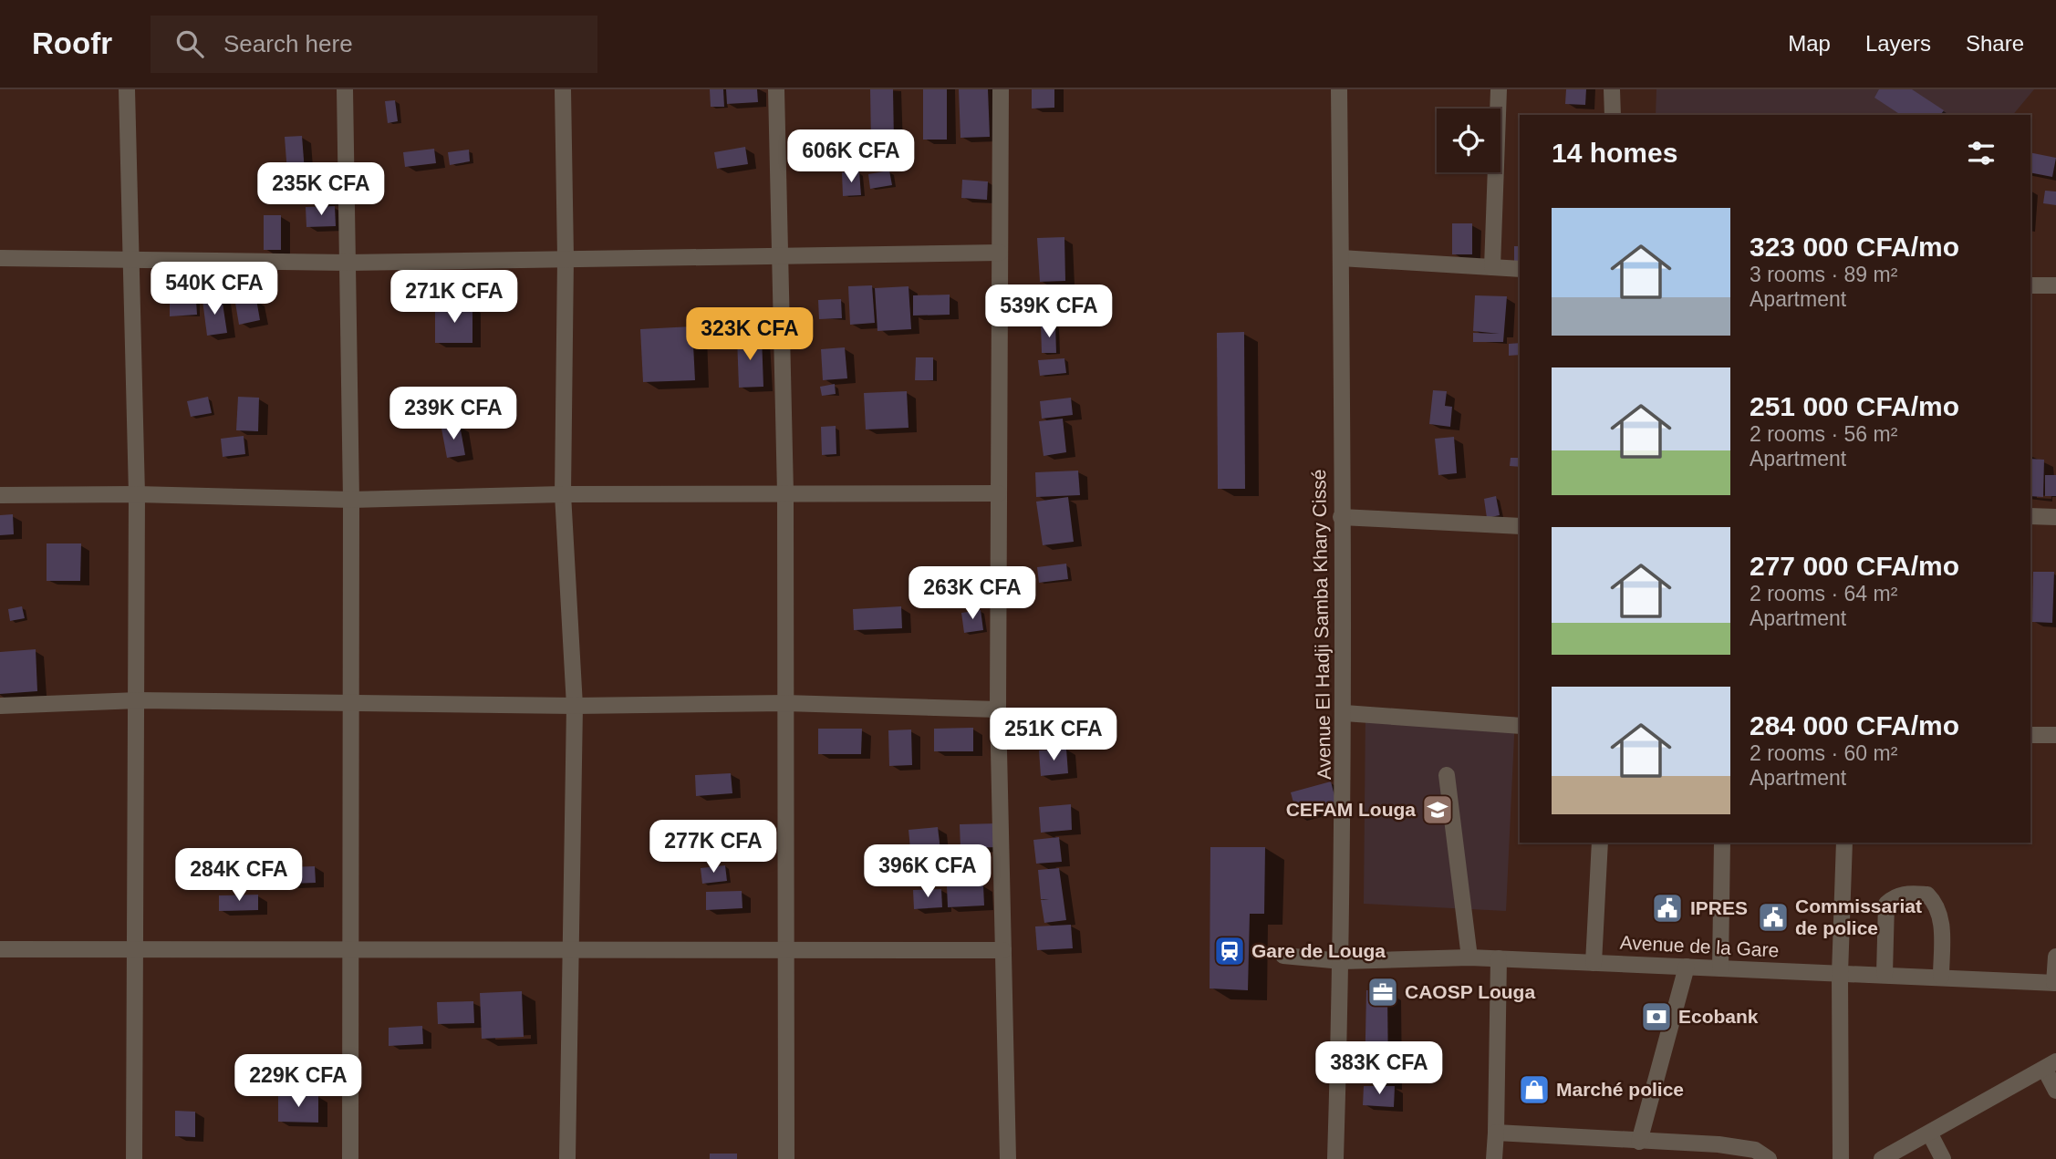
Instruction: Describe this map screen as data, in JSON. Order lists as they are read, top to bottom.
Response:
{
  "streets": {
    "street": ["Avenue El Hadji Samba Khary Cissé", "Avenue de la Gare"]
  },
  "crossings": [
    ["Avenue El Hadji Samba Khary Cissé", "Avenue de la Gare"]
  ],
  "places": {
    "school or university": ["CEFAM Louga"],
    "public building": ["IPRES", "Commissariat de police"],
    "station": ["Gare de Louga"],
    "office": ["CAOSP Louga"],
    "bank": ["Ecobank"],
    "shop": ["Marché police"]
  },
  "page": {
    "header": "Roofr",
    "search": "Search here",
    "nav": ["Map", "Layers", "Share"],
    "heading": "14 homes",
    "price": [
      "606K CFA",
      "235K CFA",
      "540K CFA",
      "271K CFA",
      "539K CFA",
      "323K CFA",
      "239K CFA",
      "263K CFA",
      "251K CFA",
      "277K CFA",
      "396K CFA",
      "284K CFA",
      "383K CFA",
      "229K CFA"
    ],
    "list": [
      {
        "name": "323 000 CFA/mo",
        "note": "3 rooms · 89 m² · Apartment"
      },
      {
        "name": "251 000 CFA/mo",
        "note": "2 rooms · 56 m² · Apartment"
      },
      {
        "name": "277 000 CFA/mo",
        "note": "2 rooms · 64 m² · Apartment"
      },
      {
        "name": "284 000 CFA/mo",
        "note": "2 rooms · 60 m² · Apartment"
      }
    ]
  }
}
